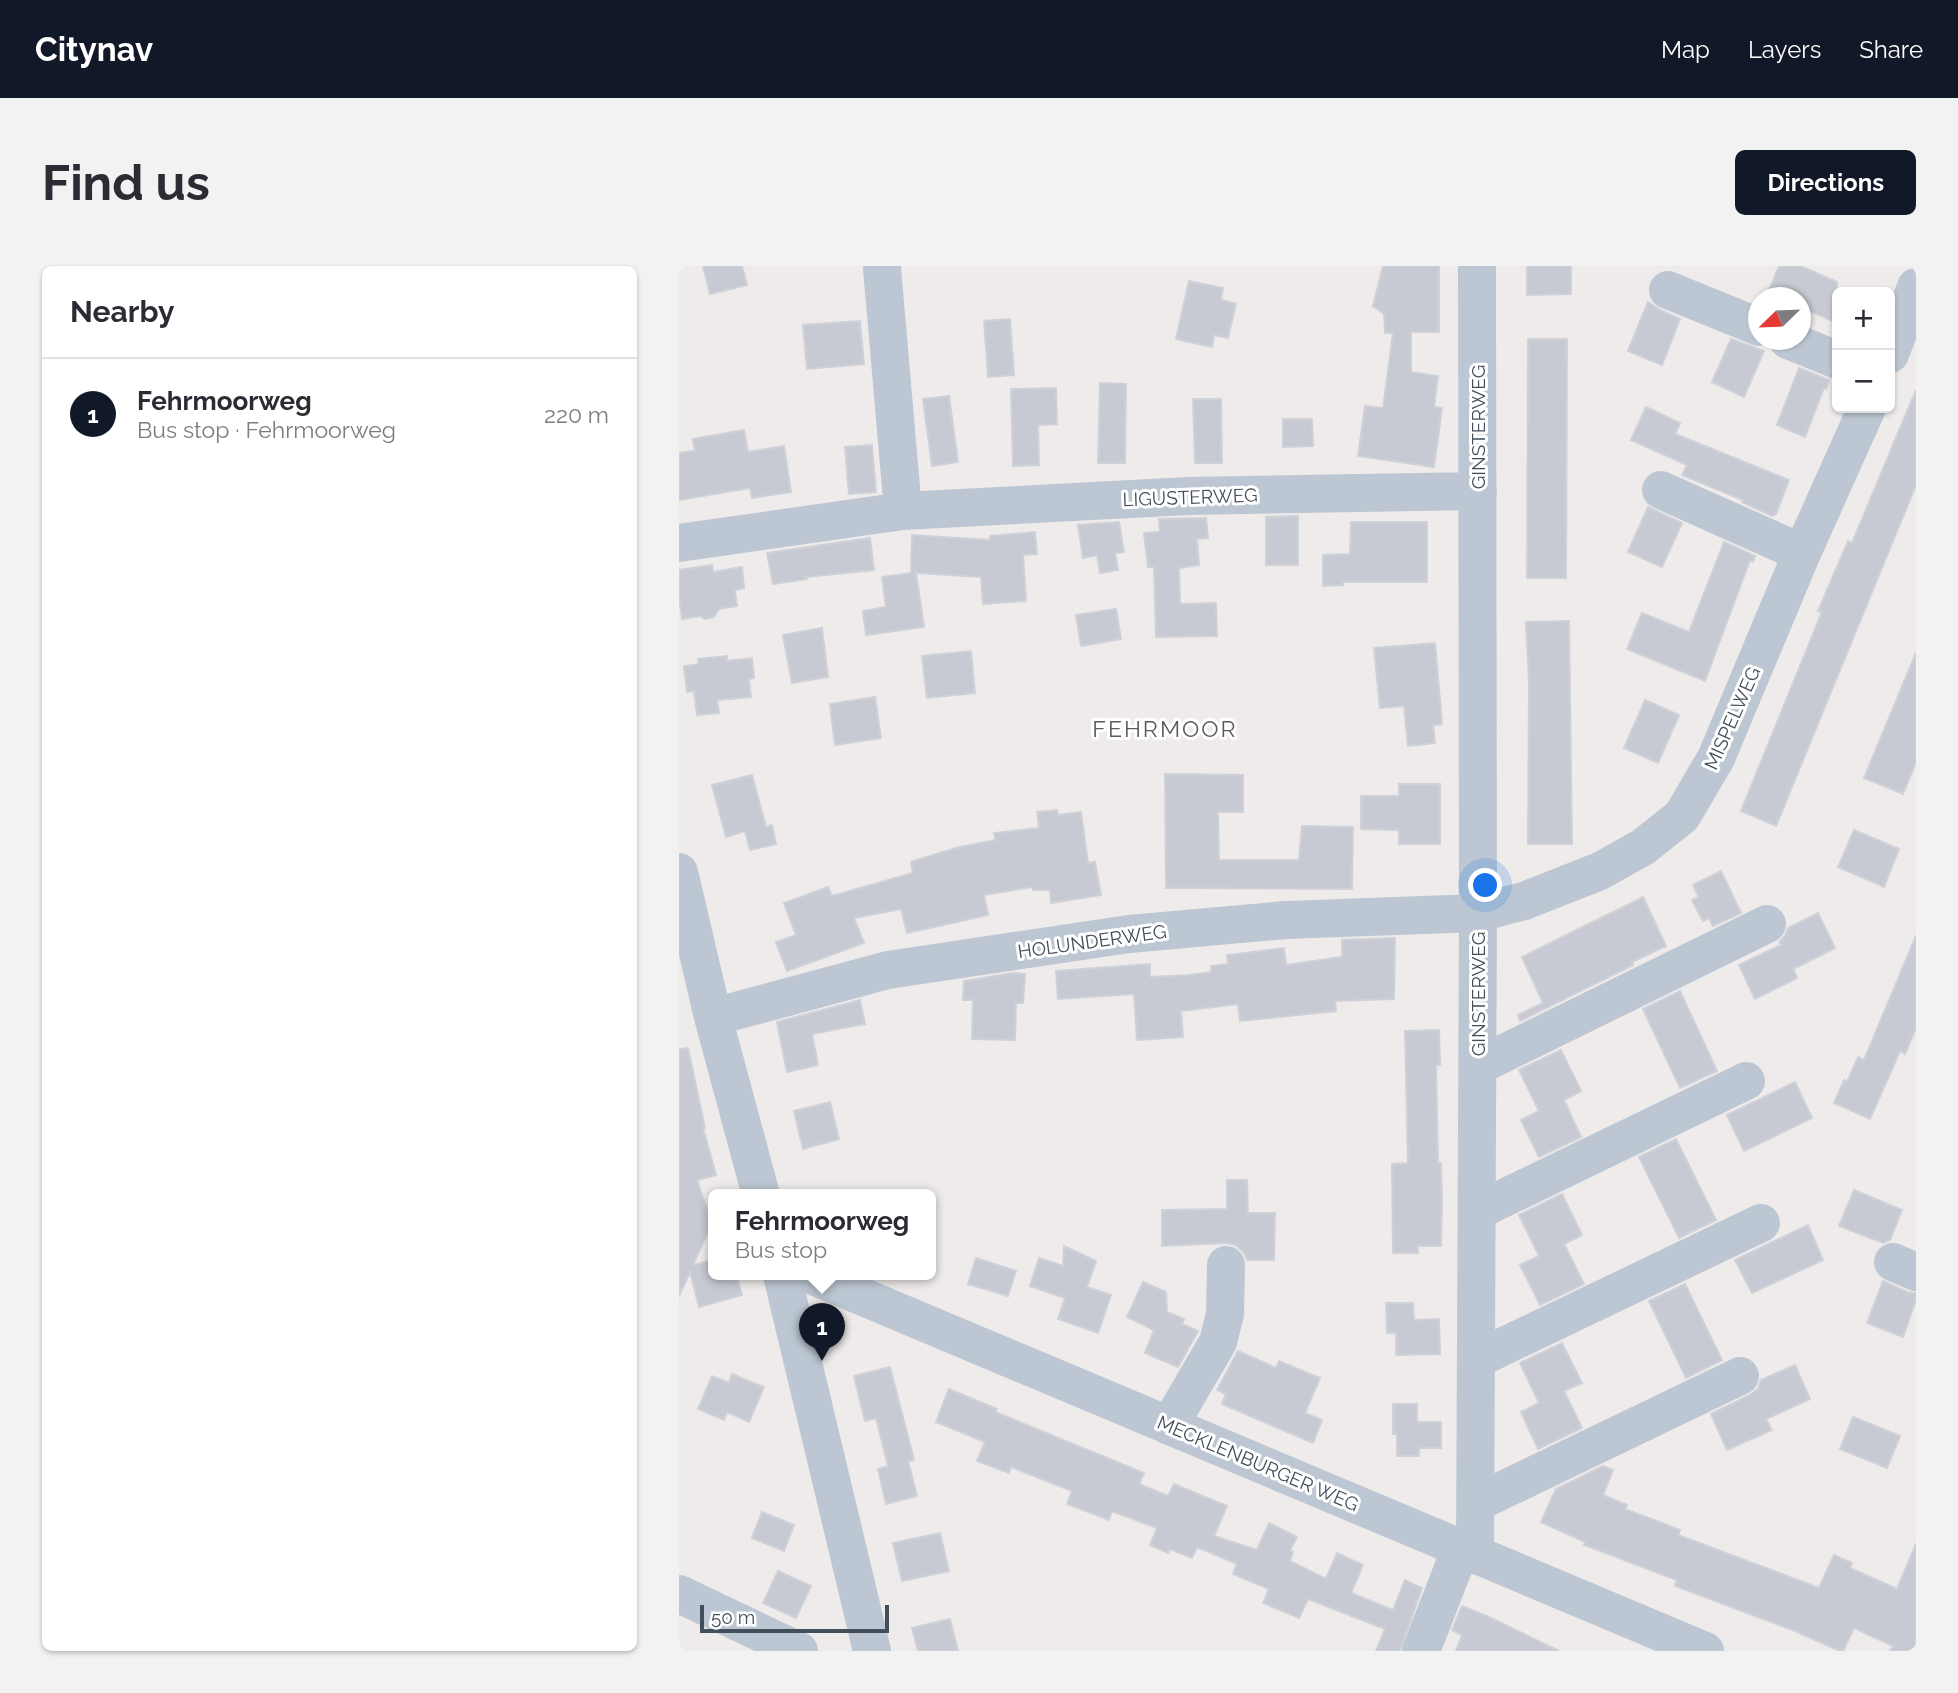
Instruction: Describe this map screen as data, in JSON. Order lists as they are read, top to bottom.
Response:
{
  "streets": {
    "street": [
      "GINSTERWEG",
      "LIGUSTERWEG",
      "MISPELWEG",
      "HOLUNDERWEG",
      "MECKLENBURGER WEG"
    ]
  },
  "crossings": [
    ["GINSTERWEG", "LIGUSTERWEG"],
    ["GINSTERWEG", "MISPELWEG"],
    ["GINSTERWEG", "HOLUNDERWEG"],
    ["GINSTERWEG", "MECKLENBURGER WEG"],
    ["MISPELWEG", "HOLUNDERWEG"]
  ],
  "districts": ["FEHRMOOR"],
  "scale_bar": "50 m",
  "north": "bottom left",
  "page": {
    "header": "Citynav",
    "nav": ["Map", "Layers", "Share"],
    "buttons": "Directions",
    "title": "Find us",
    "heading": "Nearby",
    "map_buttons": ["+", "−"],
    "list": [
      {
        "mark": "1",
        "name": "Fehrmoorweg",
        "note": "Bus stop · Fehrmoorweg",
        "value": "220 m"
      }
    ],
    "popup": ["Fehrmoorweg", "Bus stop"],
    "pins": "1",
    "scale": "50 m"
  }
}
